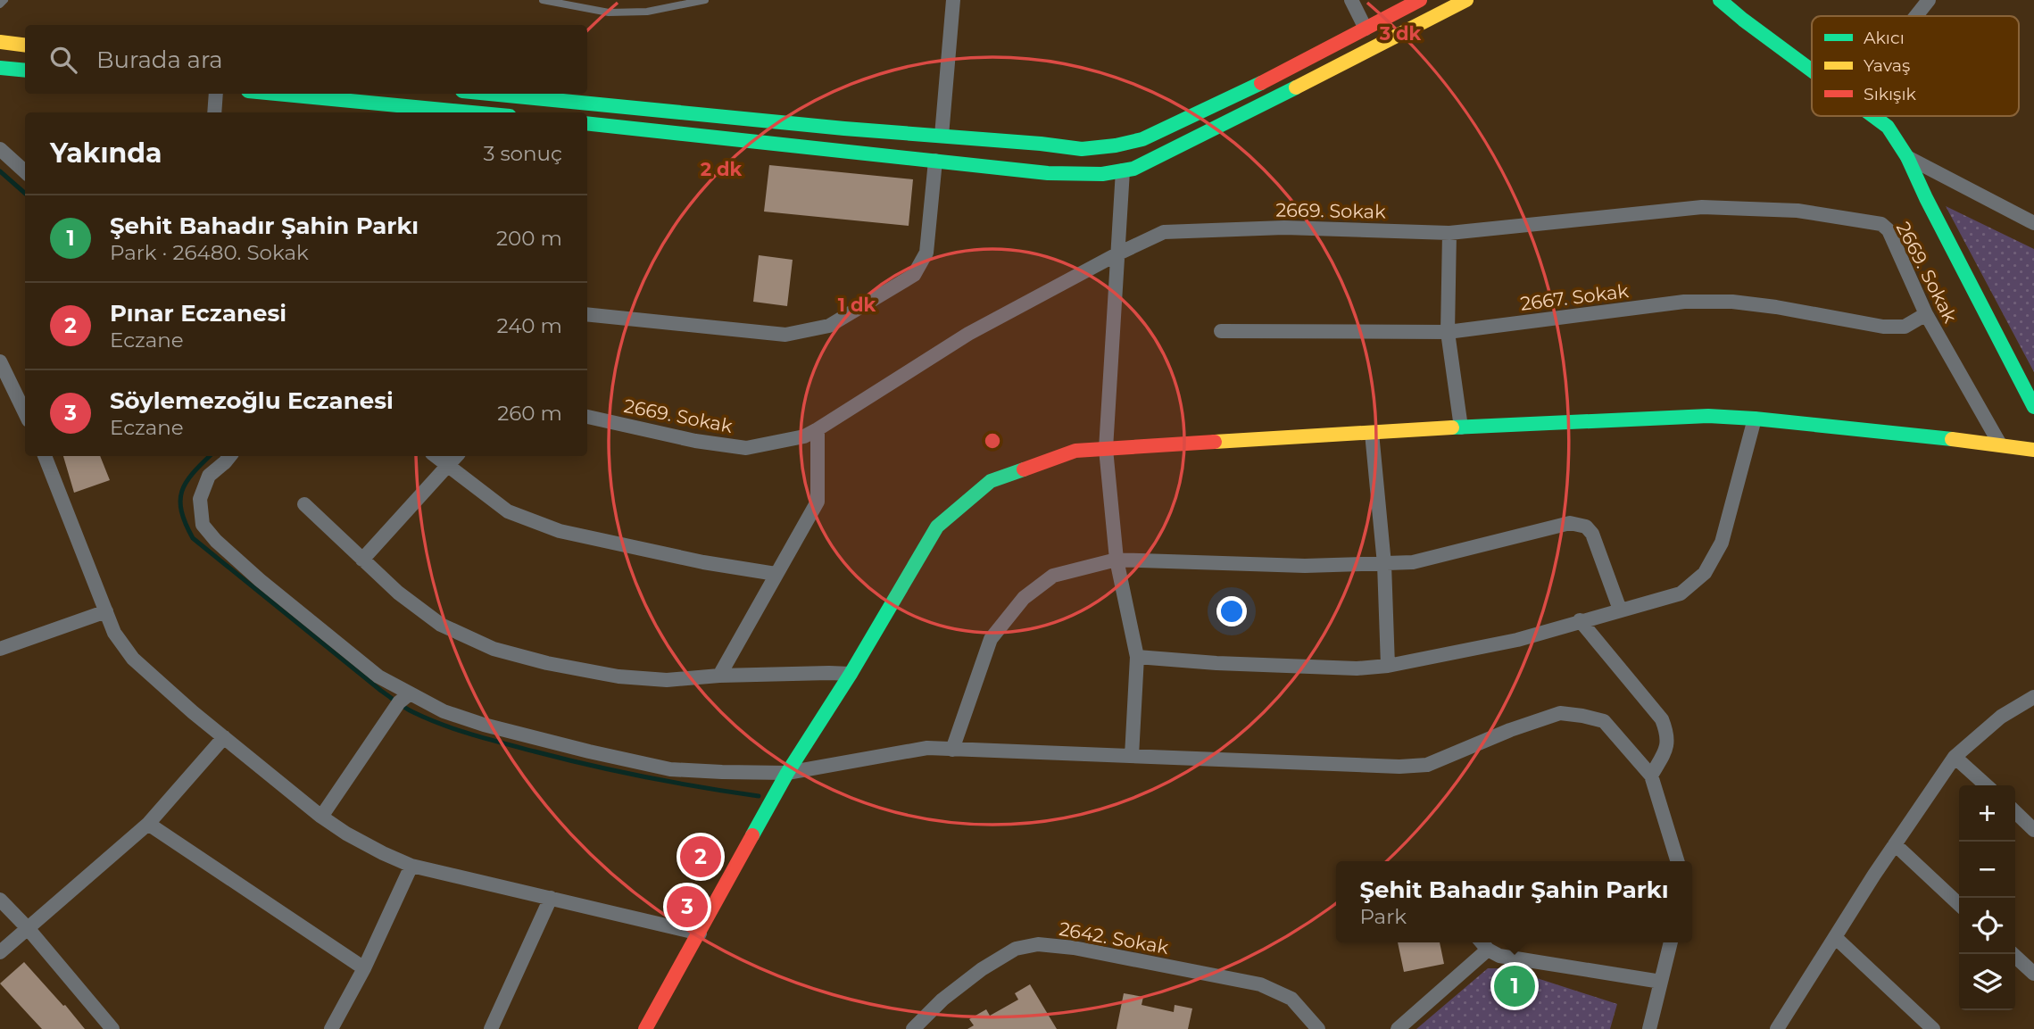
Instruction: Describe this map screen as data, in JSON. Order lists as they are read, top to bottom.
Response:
{
  "streets": {
    "street": ["2669. Sokak", "2667. Sokak", "2642. Sokak"]
  },
  "crossings": [
    ["2669. Sokak", "2667. Sokak"]
  ],
  "legend": ["Akıcı", "Yavaş", "Sıkışık"],
  "page": {
    "search": "Burada ara",
    "heading": ["Yakında", "3 sonuç"],
    "list": [
      {
        "mark": "1",
        "name": "Şehit Bahadır Şahin Parkı",
        "note": "Park · 26480. Sokak",
        "value": "200 m"
      },
      {
        "mark": "2",
        "name": "Pınar Eczanesi",
        "note": "Eczane",
        "value": "240 m"
      },
      {
        "mark": "3",
        "name": "Söylemezoğlu Eczanesi",
        "note": "Eczane",
        "value": "260 m"
      }
    ],
    "map_buttons": ["+", "−"],
    "pins": ["2", "3", "1"],
    "popup": ["Şehit Bahadır Şahin Parkı", "Park"]
  },
  "rings": ["3 dk", "2 dk", "1 dk"]
}
